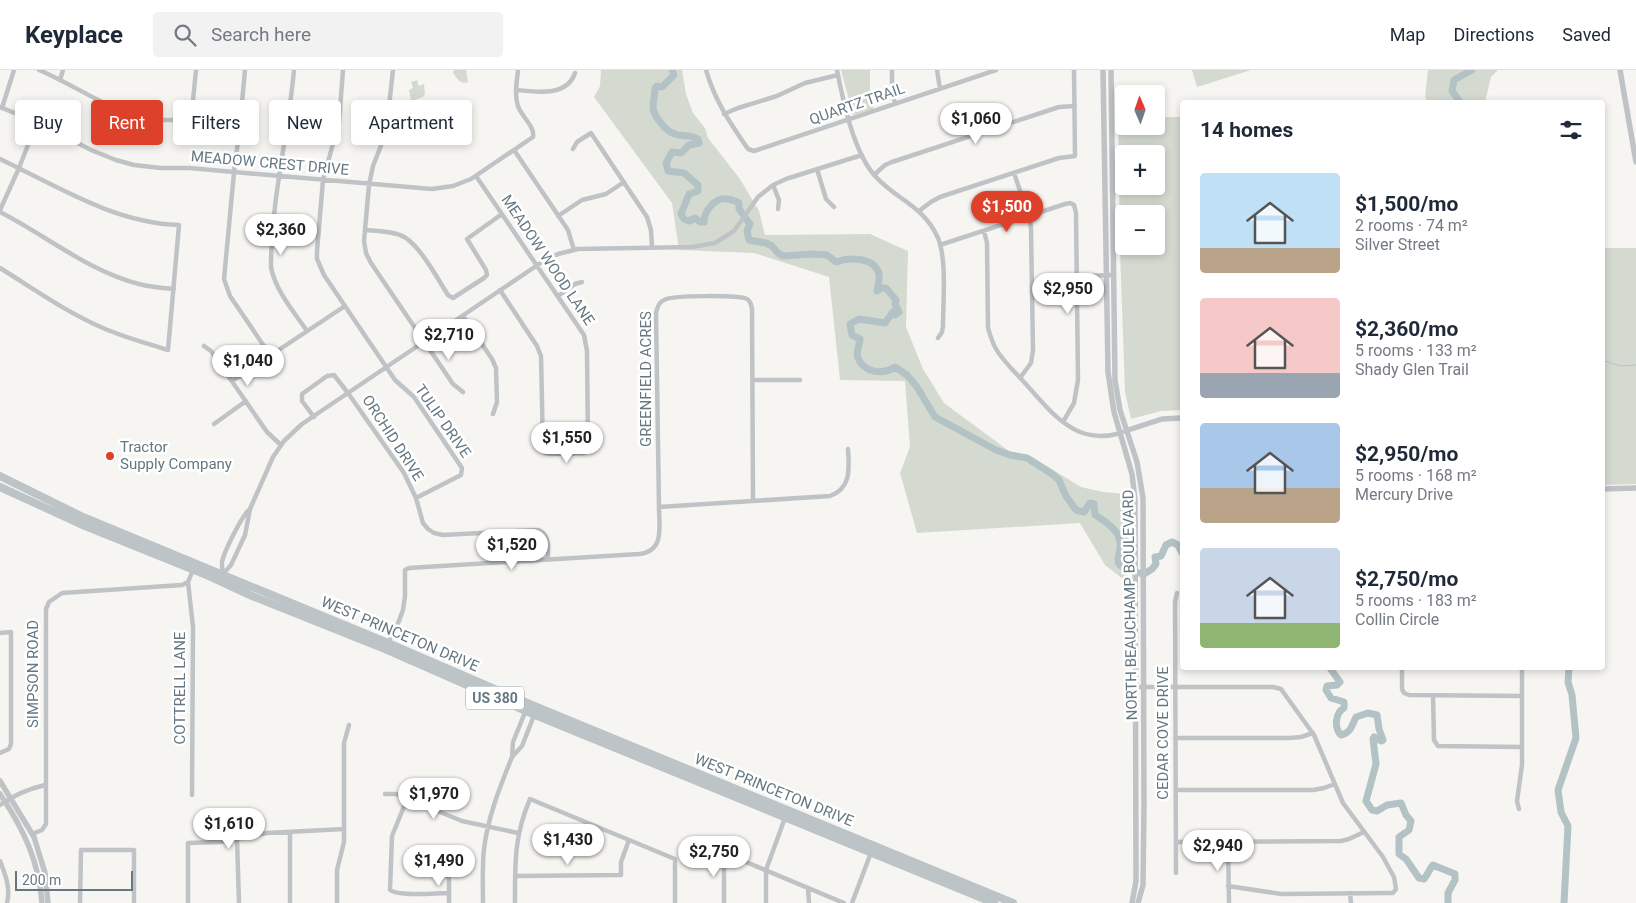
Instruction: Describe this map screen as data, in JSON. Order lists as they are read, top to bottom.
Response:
{
  "streets": {
    "highway": ["WEST PRINCETON DRIVE", "US 380"],
    "street": [
      "QUARTZ TRAIL",
      "MEADOW CREST DRIVE",
      "MEADOW WOOD LANE",
      "GREENFIELD ACRES",
      "TULIP DRIVE",
      "ORCHID DRIVE",
      "NORTH BEAUCHAMP BOULEVARD",
      "SIMPSON ROAD",
      "COTTRELL LANE",
      "CEDAR COVE DRIVE"
    ]
  },
  "crossings": [
    ["MEADOW CREST DRIVE", "MEADOW WOOD LANE"],
    ["GREENFIELD ACRES", "ORCHID DRIVE"],
    ["TULIP DRIVE", "ORCHID DRIVE"],
    ["SIMPSON ROAD", "COTTRELL LANE"]
  ],
  "places": ["Tractor Supply Company"],
  "scale_bar": "200 m",
  "north": "top",
  "page": {
    "header": "Keyplace",
    "search": "Search here",
    "nav": ["Map", "Directions", "Saved"],
    "map_buttons": ["+", "−"],
    "chip": [
      "Buy",
      "Rent",
      "Filters",
      "New",
      "Apartment"
    ],
    "heading": "14 homes",
    "price": [
      "$1,060",
      "$1,500",
      "$2,360",
      "$2,950",
      "$2,710",
      "$1,040",
      "$1,550",
      "$1,520",
      "$1,970",
      "$1,610",
      "$1,430",
      "$2,940",
      "$2,750",
      "$1,490"
    ],
    "list": [
      {
        "name": "$1,500/mo",
        "note": "2 rooms · 74 m² · Silver Street"
      },
      {
        "name": "$2,360/mo",
        "note": "5 rooms · 133 m² · Shady Glen Trail"
      },
      {
        "name": "$2,950/mo",
        "note": "5 rooms · 168 m² · Mercury Drive"
      },
      {
        "name": "$2,750/mo",
        "note": "5 rooms · 183 m² · Collin Circle"
      }
    ],
    "scale": "200 m"
  }
}
